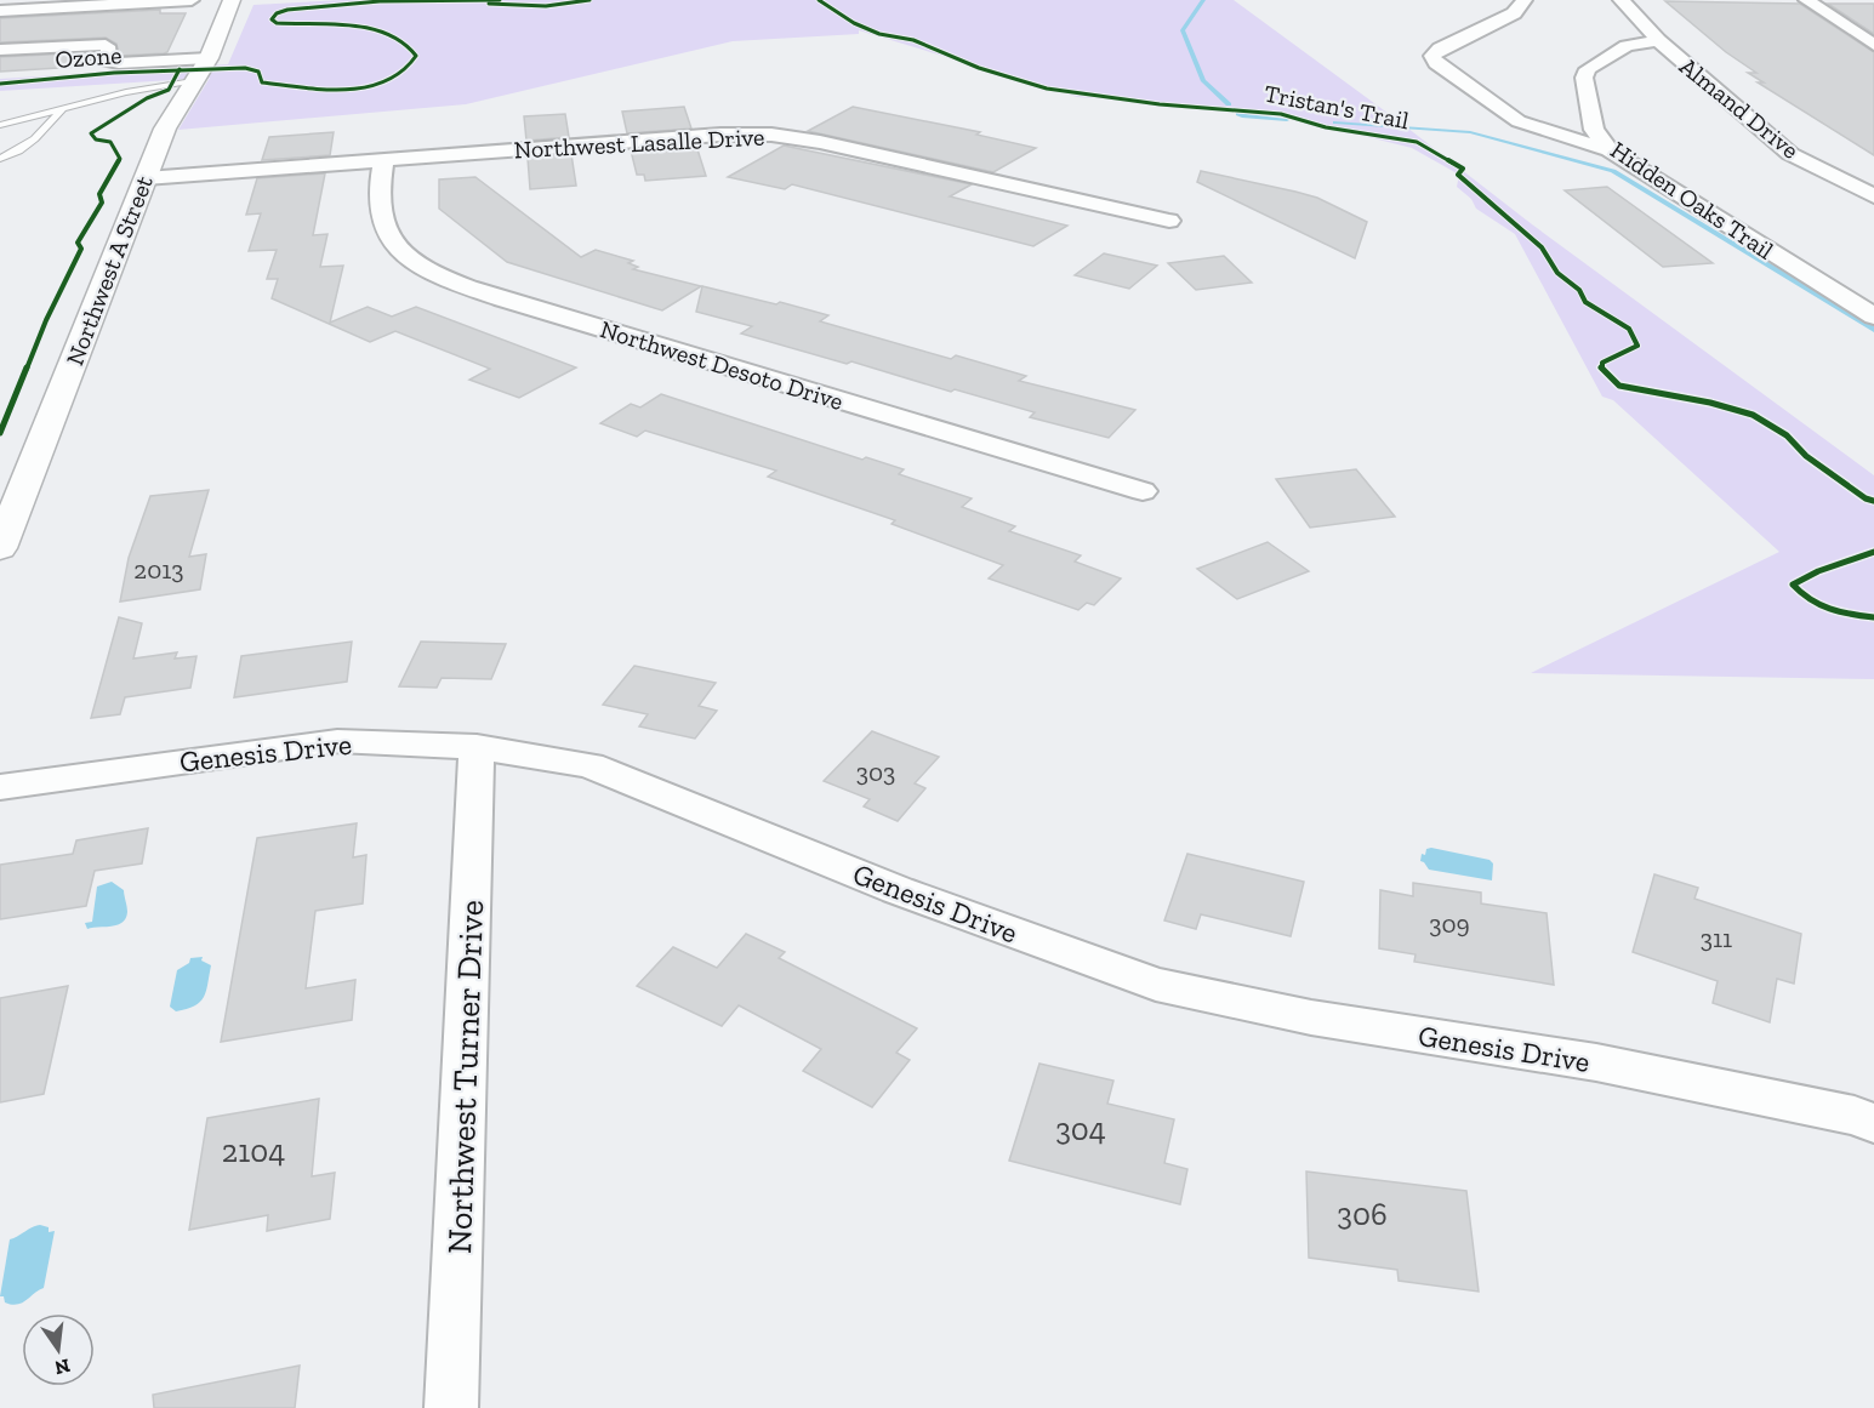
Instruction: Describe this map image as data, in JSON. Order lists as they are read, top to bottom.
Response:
{
  "streets": {
    "street": [
      "Almand Drive",
      "Northwest Lasalle Drive",
      "Hidden Oaks Trail",
      "Northwest A Street",
      "Northwest Desoto Drive",
      "Genesis Drive",
      "Northwest Turner Drive"
    ],
    "cycle path": ["Ozone", "Tristan's Trail"]
  },
  "crossings": [
    ["Almand Drive", "Hidden Oaks Trail"],
    ["Northwest Lasalle Drive", "Northwest A Street"],
    ["Northwest Lasalle Drive", "Northwest Desoto Drive"],
    ["Genesis Drive", "Northwest Turner Drive"]
  ],
  "house_numbers": [
    "2013",
    "303",
    "309",
    "311",
    "304",
    "2104",
    "306"
  ],
  "north": "bottom"
}
